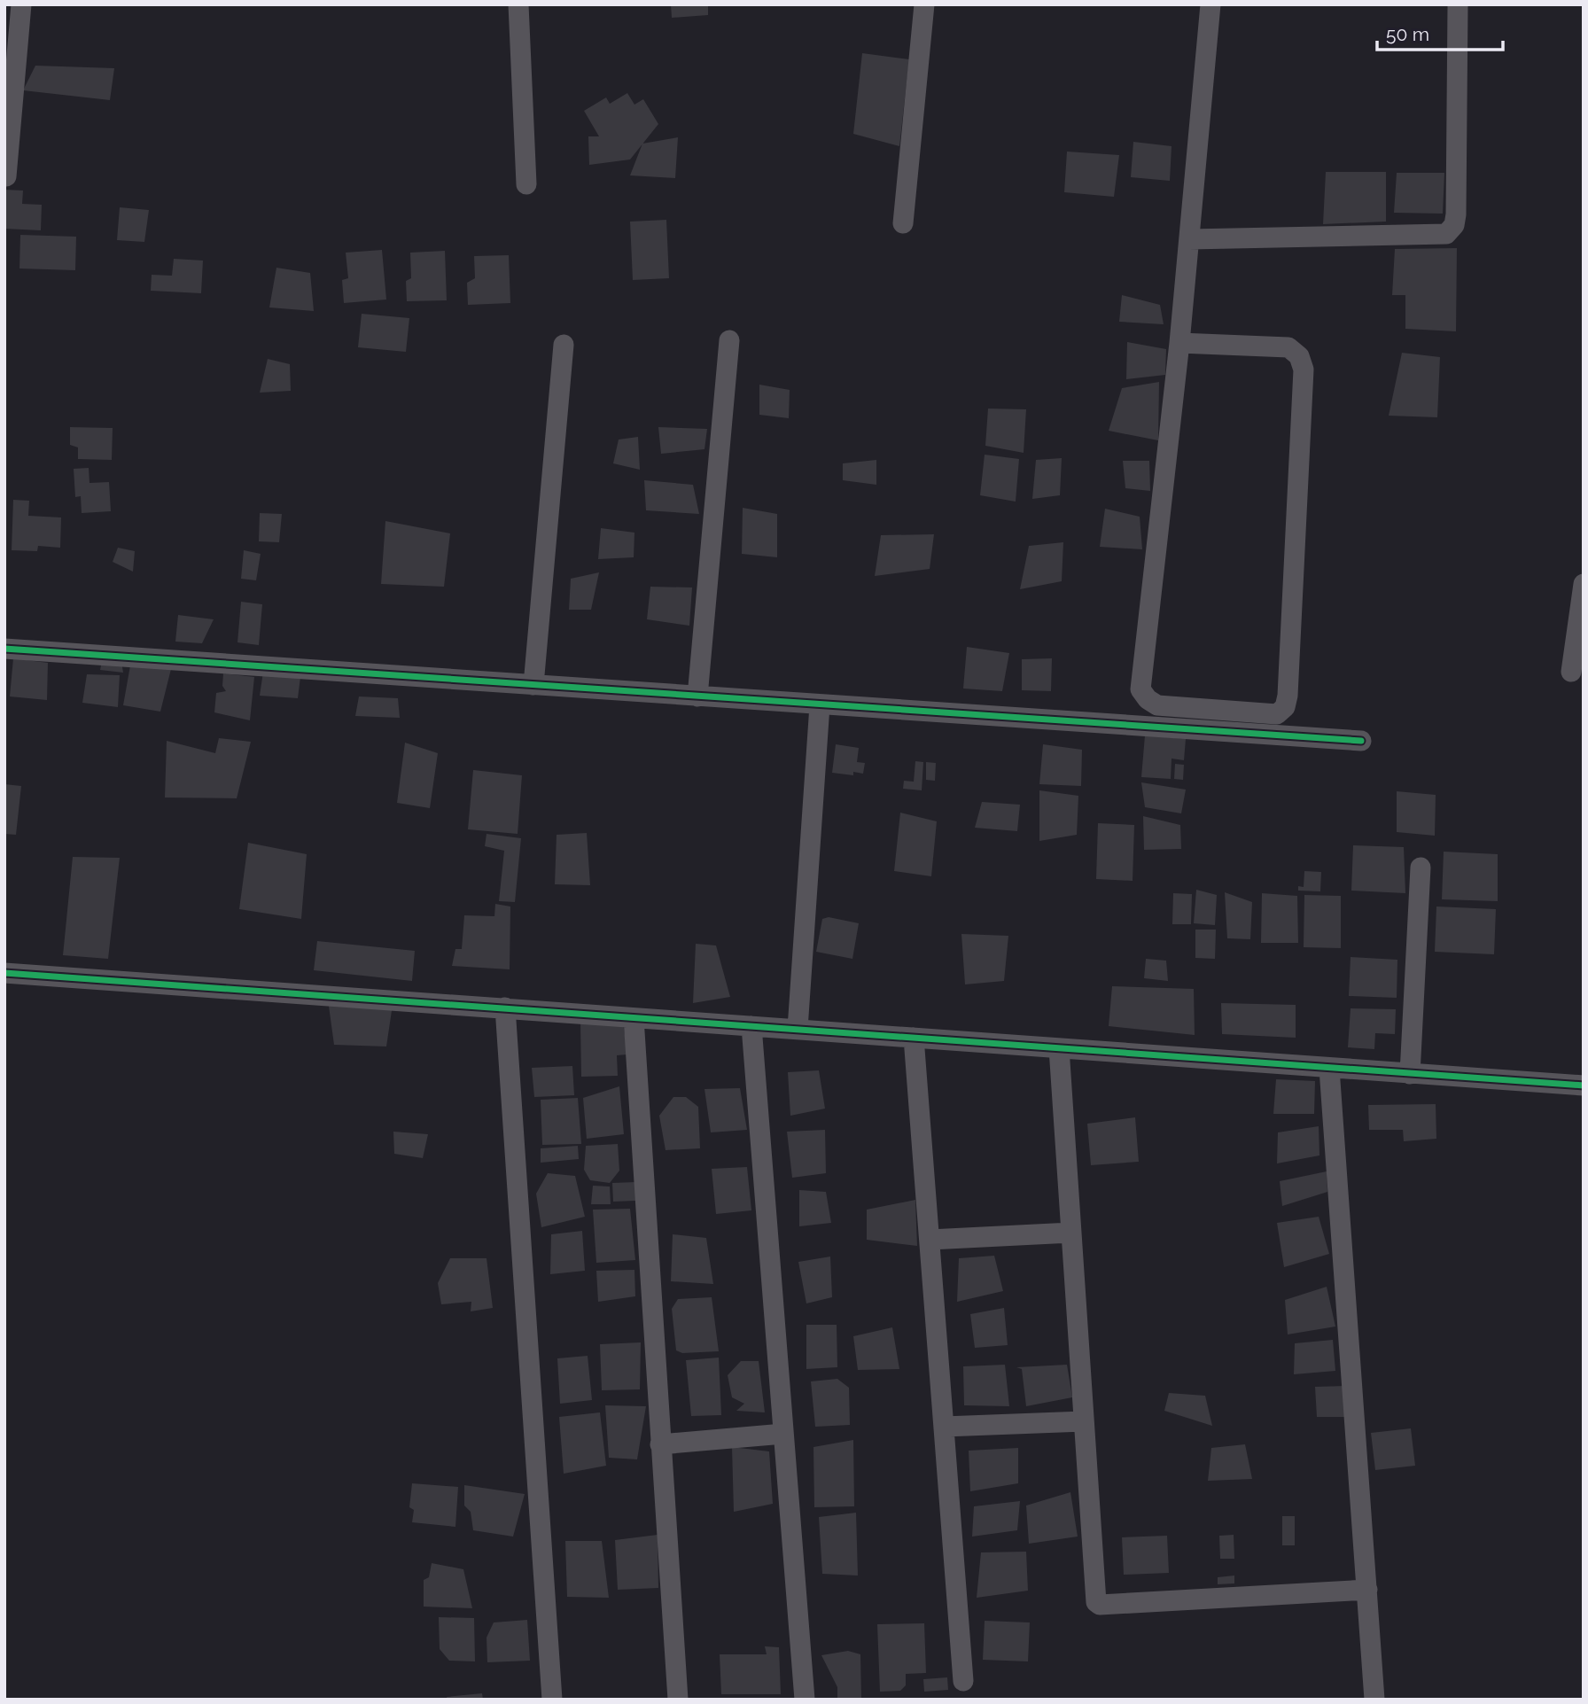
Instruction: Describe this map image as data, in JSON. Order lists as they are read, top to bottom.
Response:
{
  "scale_bar": "50 m"
}
